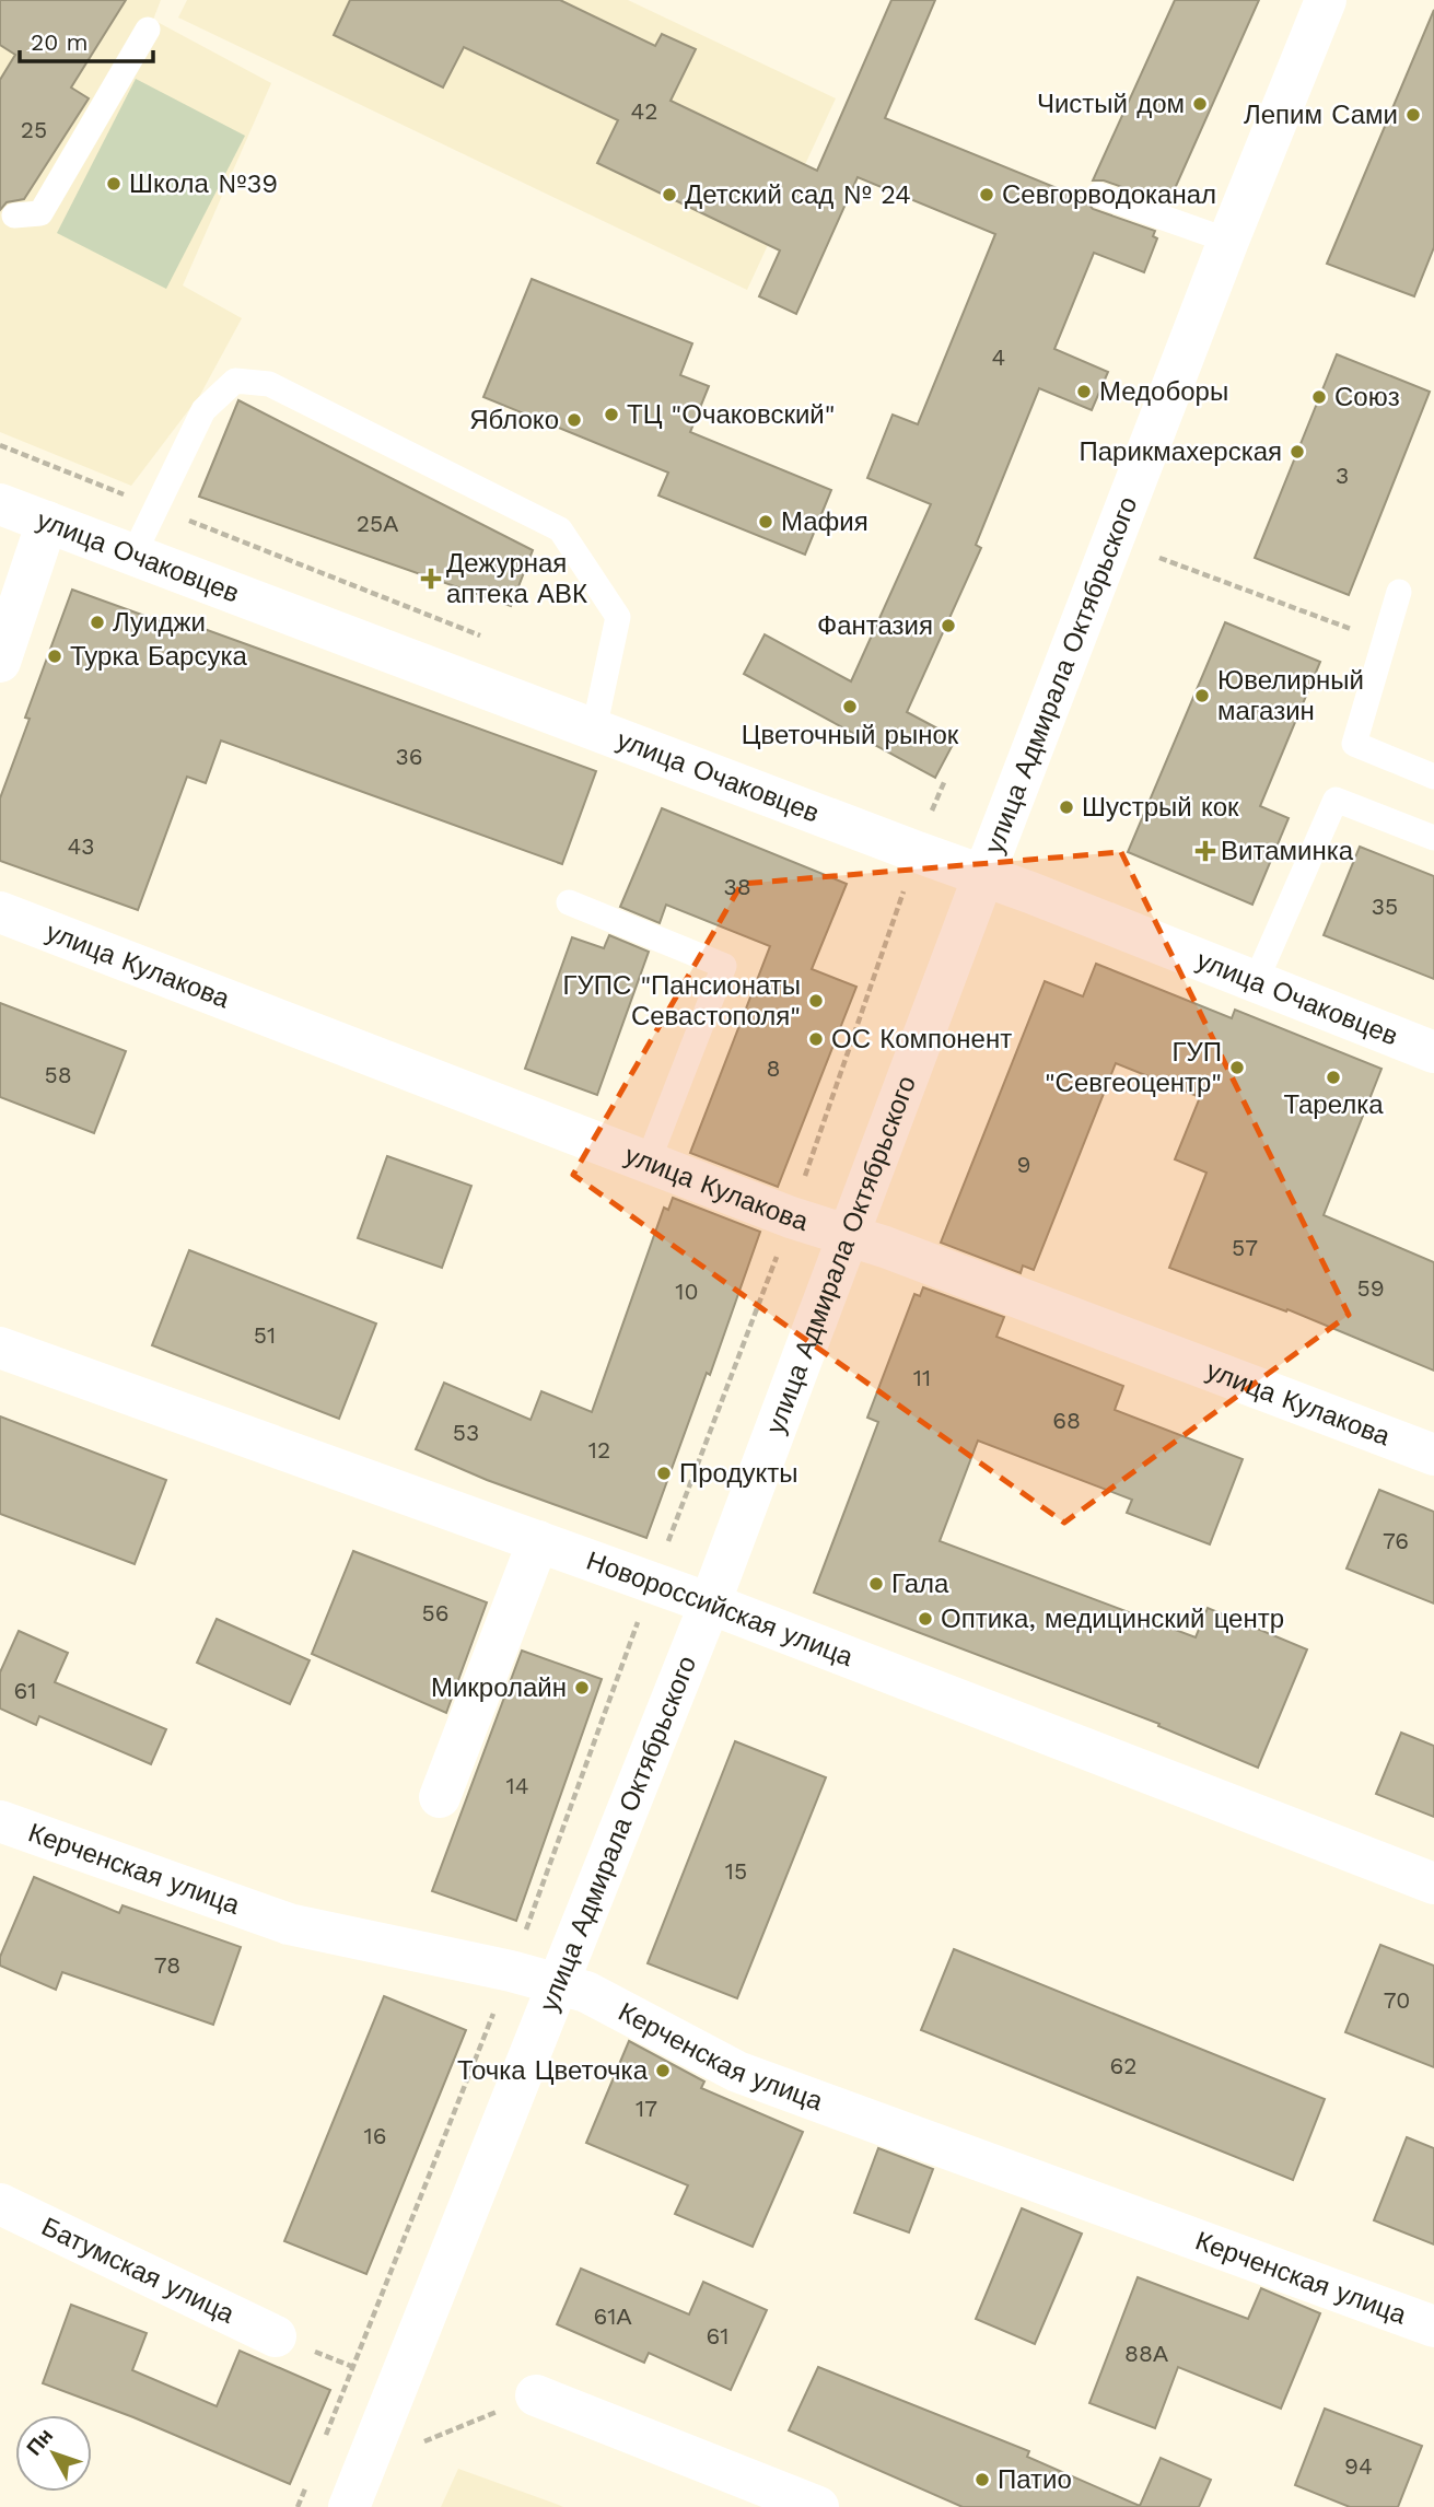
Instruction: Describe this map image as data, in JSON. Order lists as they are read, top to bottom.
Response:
{
  "streets": {
    "street": [
      "улица Очаковцев",
      "улица Адмирала Октябрьского",
      "улица Кулакова",
      "Новороссийская улица",
      "Керченская улица",
      "Батумская улица"
    ]
  },
  "crossings": [
    ["улица Очаковцев", "улица Адмирала Октябрьского"],
    ["улица Адмирала Октябрьского", "улица Кулакова"],
    ["улица Адмирала Октябрьского", "Новороссийская улица"],
    ["улица Адмирала Октябрьского", "Керченская улица"]
  ],
  "places": {
    "other": [
      "Чистый дом",
      "Лепим Сами",
      "Школа №39",
      "Детский сад № 24",
      "Севгорводоканал",
      "Медоборы",
      "Союз",
      "ТЦ \"Очаковский\"",
      "Яблоко",
      "Парикмахерская",
      "Мафия",
      "Луиджи",
      "Фантазия",
      "Турка Барсука",
      "Ювелирный магазин",
      "Цветочный рынок",
      "Шустрый кок",
      "ГУПС \"Пансионаты Севастополя\"",
      "ОС Компонент",
      "ГУП \"Севгеоцентр\"",
      "Тарелка",
      "Продукты",
      "Гала",
      "Оптика, медицинский центр",
      "Микролайн",
      "Точка Цветочка",
      "Патио"
    ],
    "health": ["Дежурная аптека АВК", "Витаминка"]
  },
  "house_numbers": [
    "42",
    "25",
    "4",
    "3",
    "25А",
    "36",
    "43",
    "38",
    "35",
    "8",
    "58",
    "9",
    "57",
    "59",
    "10",
    "51",
    "11",
    "68",
    "53",
    "12",
    "76",
    "56",
    "61",
    "14",
    "15",
    "78",
    "70",
    "62",
    "17",
    "16",
    "61А",
    "61",
    "88А",
    "94"
  ],
  "scale_bar": "20 m",
  "north": "top left"
}
